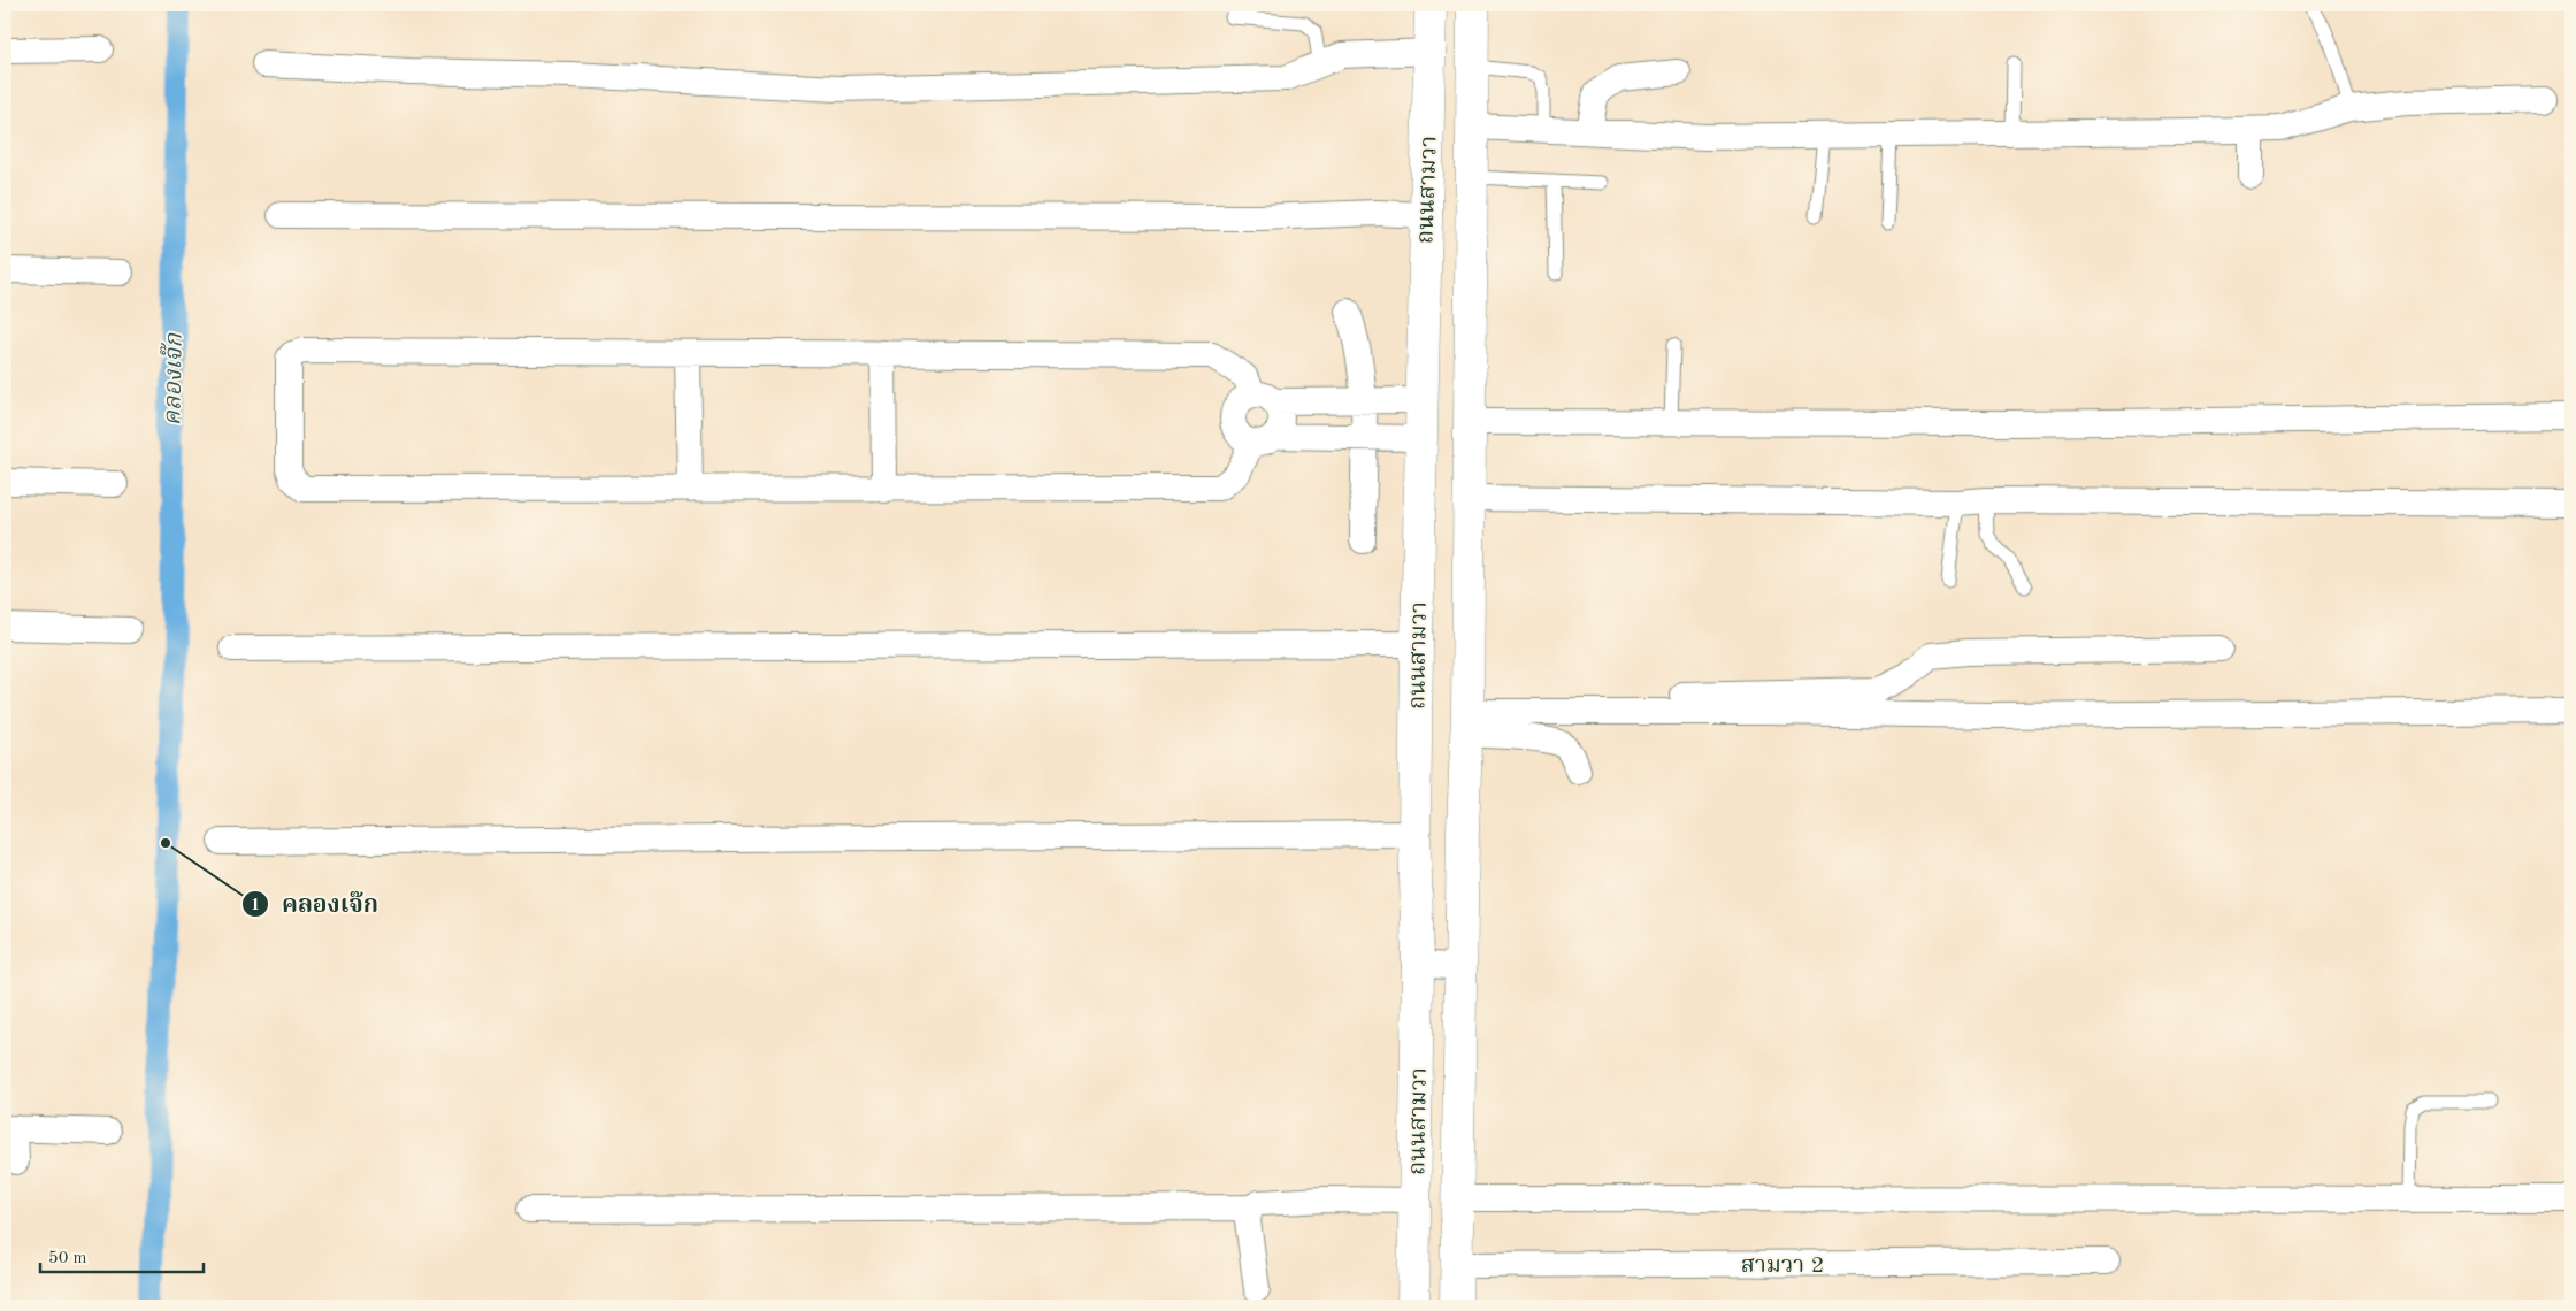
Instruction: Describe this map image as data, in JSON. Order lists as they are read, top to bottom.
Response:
{
  "streets": {
    "street": ["ถนนสามวา", "สามวา 2"]
  },
  "crossings": [
    ["ถนนสามวา", "สามวา 2"]
  ],
  "water": ["คลองเจ๊ก"],
  "places": ["คลองเจ๊ก"],
  "scale_bar": "50 m"
}
